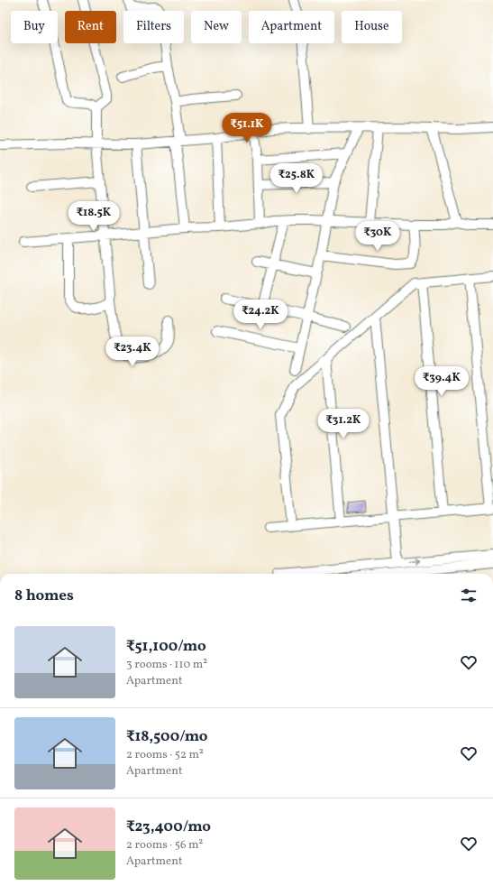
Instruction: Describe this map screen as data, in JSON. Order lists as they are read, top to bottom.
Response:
{
  "page": {
    "chip": [
      "Buy",
      "Rent",
      "Filters",
      "New",
      "Apartment",
      "House"
    ],
    "price": [
      "₹51.1K",
      "₹25.8K",
      "₹18.5K",
      "₹30K",
      "₹24.2K",
      "₹23.4K",
      "₹39.4K",
      "₹31.2K"
    ],
    "heading": "8 homes",
    "list": [
      {
        "name": "₹51,100/mo",
        "note": "3 rooms · 110 m² · Apartment"
      },
      {
        "name": "₹18,500/mo",
        "note": "2 rooms · 52 m² · Apartment"
      },
      {
        "name": "₹23,400/mo",
        "note": "2 rooms · 56 m² · Apartment"
      }
    ]
  }
}
